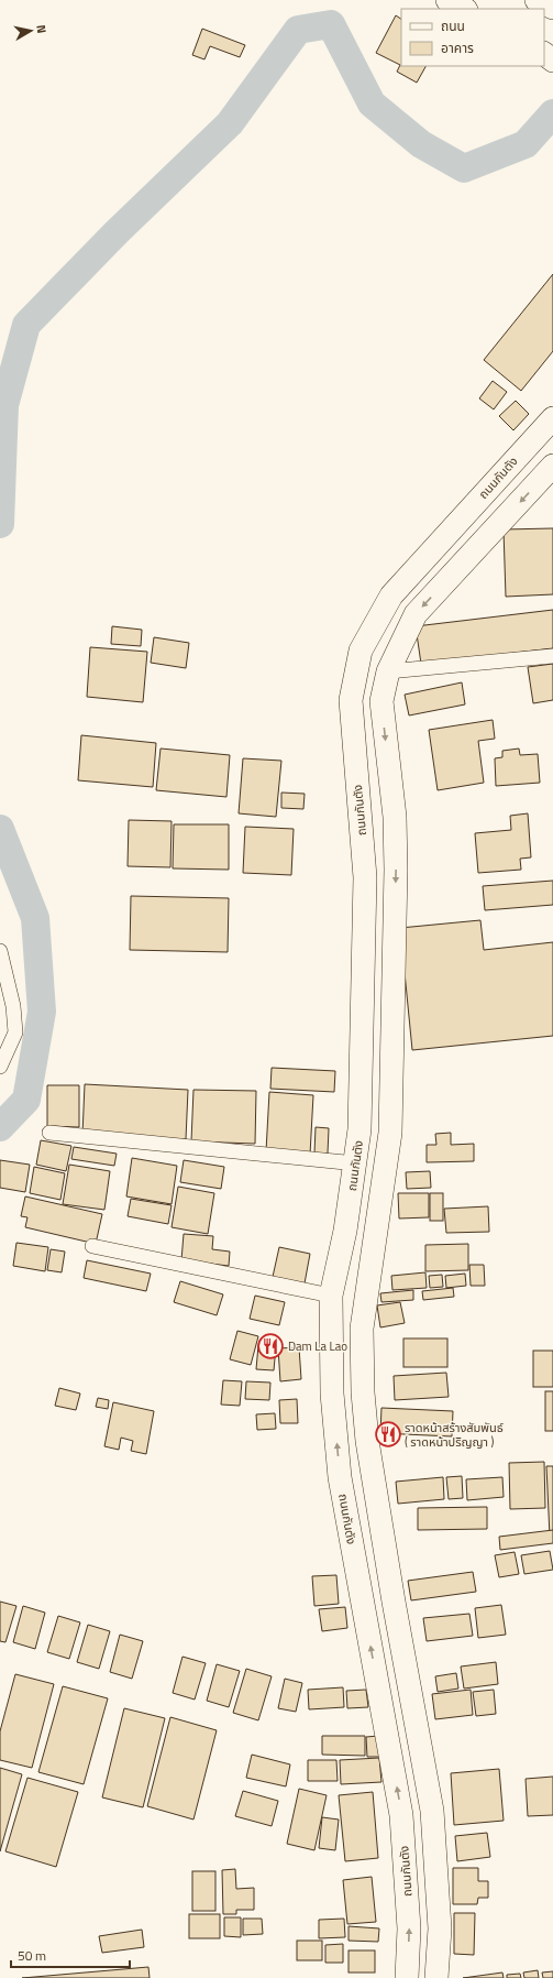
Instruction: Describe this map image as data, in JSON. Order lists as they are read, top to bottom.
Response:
{
  "streets": {
    "main road": ["ถนนกันตัง"]
  },
  "places": {
    "restaurant": ["Dam La Lao", "ราดหน้าสร้างสัมพันธ์ ( ราดหน้าปริญญา )"]
  },
  "legend": ["ถนน", "อาคาร"],
  "scale_bar": "50 m",
  "north": "right"
}
